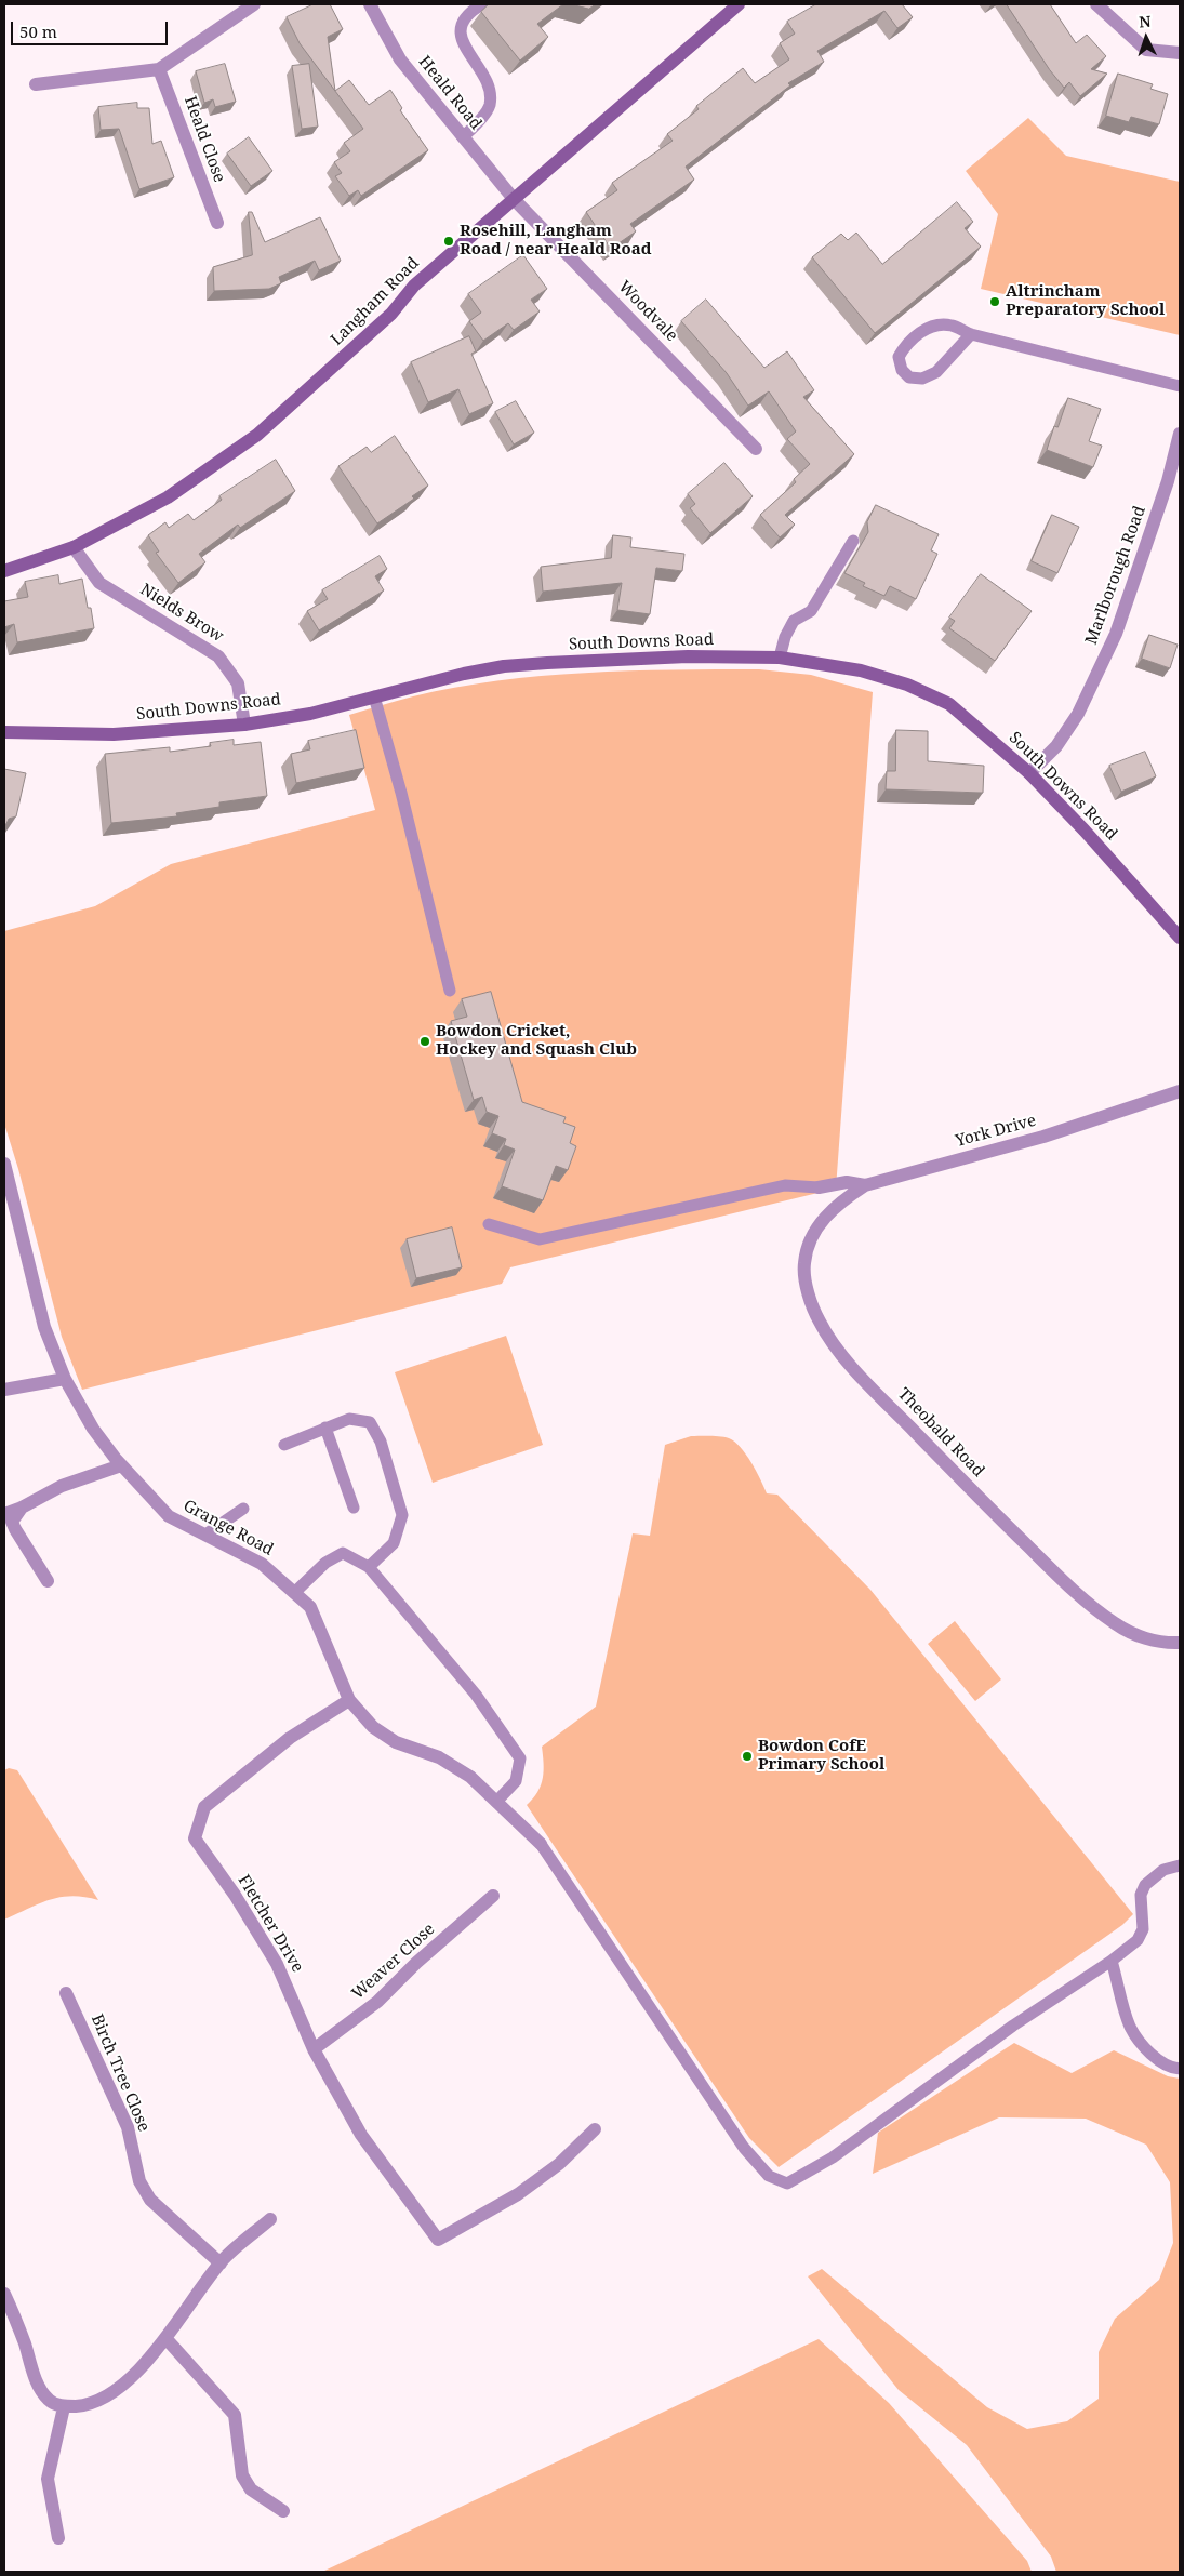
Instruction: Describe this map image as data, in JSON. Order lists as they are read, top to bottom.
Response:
{
  "streets": {
    "main road": ["Langham Road", "South Downs Road"],
    "street": [
      "Heald Road",
      "Heald Close",
      "Woodvale",
      "Marlborough Road",
      "Nields Brow",
      "York Drive",
      "Theobald Road",
      "Grange Road",
      "Fletcher Drive",
      "Weaver Close",
      "Birch Tree Close"
    ]
  },
  "crossings": [
    ["Heald Road", "Langham Road"],
    ["Heald Road", "Woodvale"],
    ["Langham Road", "Woodvale"],
    ["Langham Road", "Nields Brow"],
    ["Marlborough Road", "South Downs Road"],
    ["Nields Brow", "South Downs Road"],
    ["York Drive", "Theobald Road"],
    ["Grange Road", "Fletcher Drive"],
    ["Fletcher Drive", "Weaver Close"]
  ],
  "places": [
    "Rosehill, Langham Road / near Heald Road",
    "Altrincham Preparatory School",
    "Bowdon Cricket, Hockey and Squash Club",
    "Bowdon CofE Primary School"
  ],
  "scale_bar": "50 m",
  "north": "top"
}
